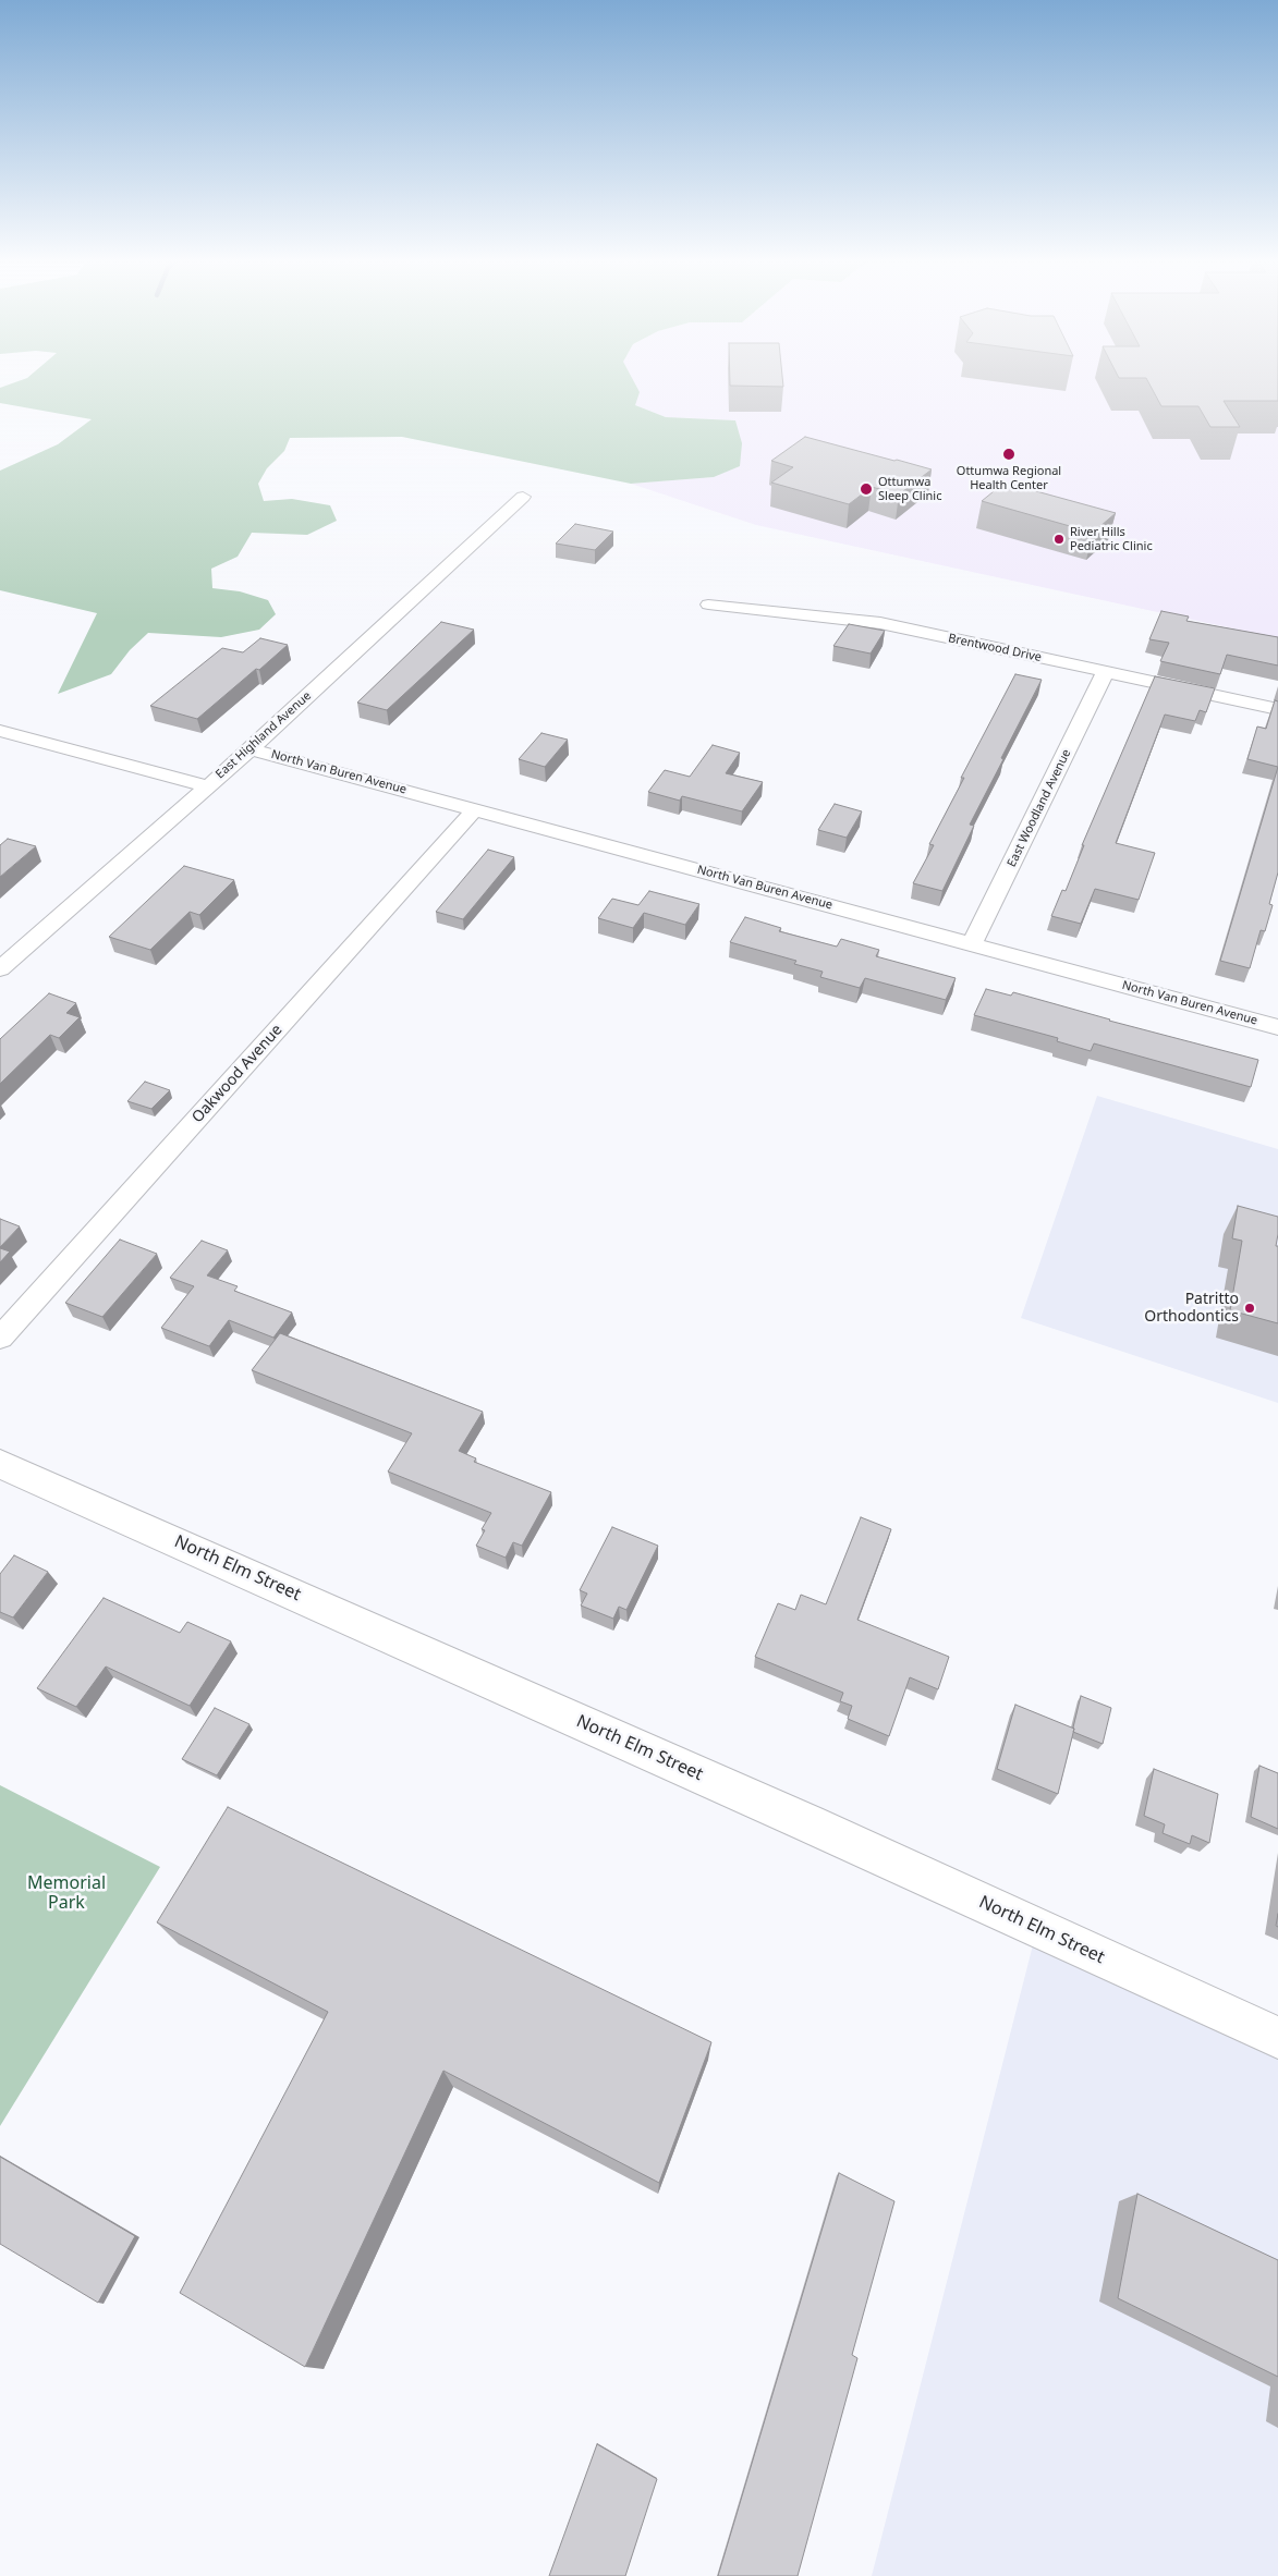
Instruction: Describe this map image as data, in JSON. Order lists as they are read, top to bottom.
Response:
{
  "streets": {
    "street": [
      "Brentwood Drive",
      "East Highland Avenue",
      "North Van Buren Avenue",
      "East Woodland Avenue",
      "Oakwood Avenue",
      "North Elm Street"
    ]
  },
  "crossings": [
    ["Brentwood Drive", "East Woodland Avenue"],
    ["East Highland Avenue", "North Van Buren Avenue"],
    ["North Van Buren Avenue", "East Woodland Avenue"],
    ["North Van Buren Avenue", "Oakwood Avenue"]
  ],
  "parks": ["Memorial Park"],
  "places": [
    "Ottumwa Regional Health Center",
    "Ottumwa Sleep Clinic",
    "River Hills Pediatric Clinic",
    "Patritto Orthodontics"
  ]
}
